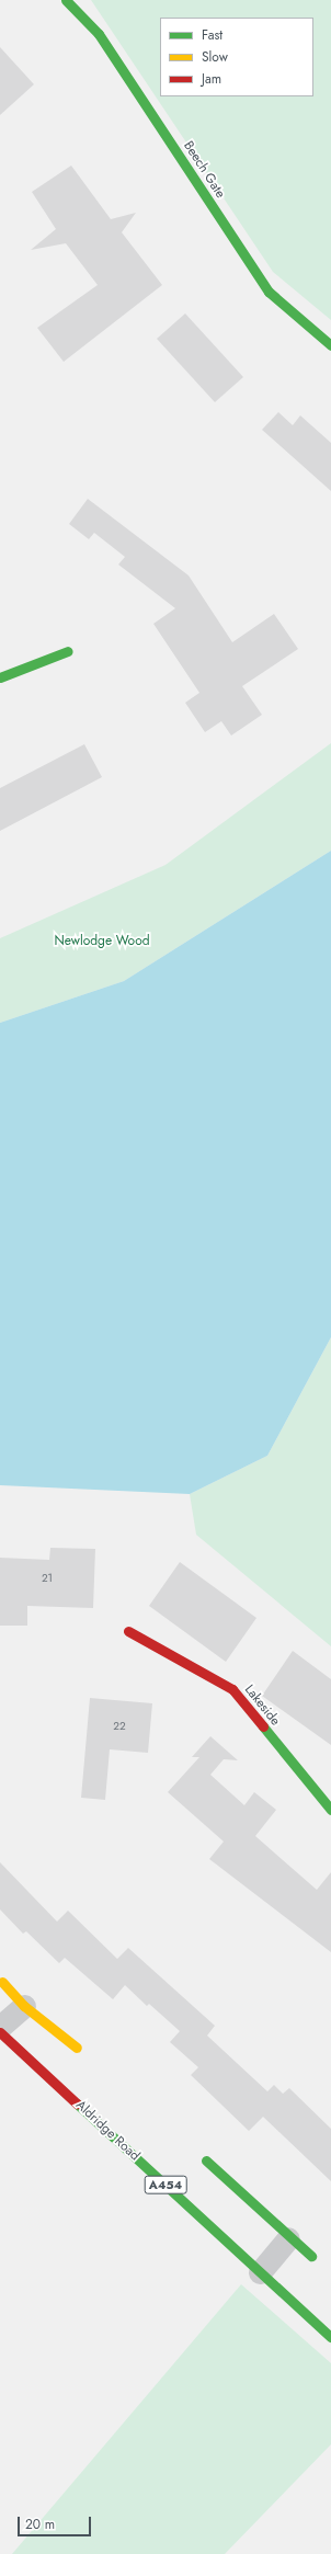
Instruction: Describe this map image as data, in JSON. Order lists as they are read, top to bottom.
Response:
{
  "streets": {
    "street": [
      "Beech Gate",
      "Lakeside",
      "Aldridge Road",
      "A454"
    ]
  },
  "parks": ["Newlodge Wood"],
  "house_numbers": ["21", "22"],
  "legend": ["Fast", "Slow", "Jam"],
  "scale_bar": "20 m"
}
